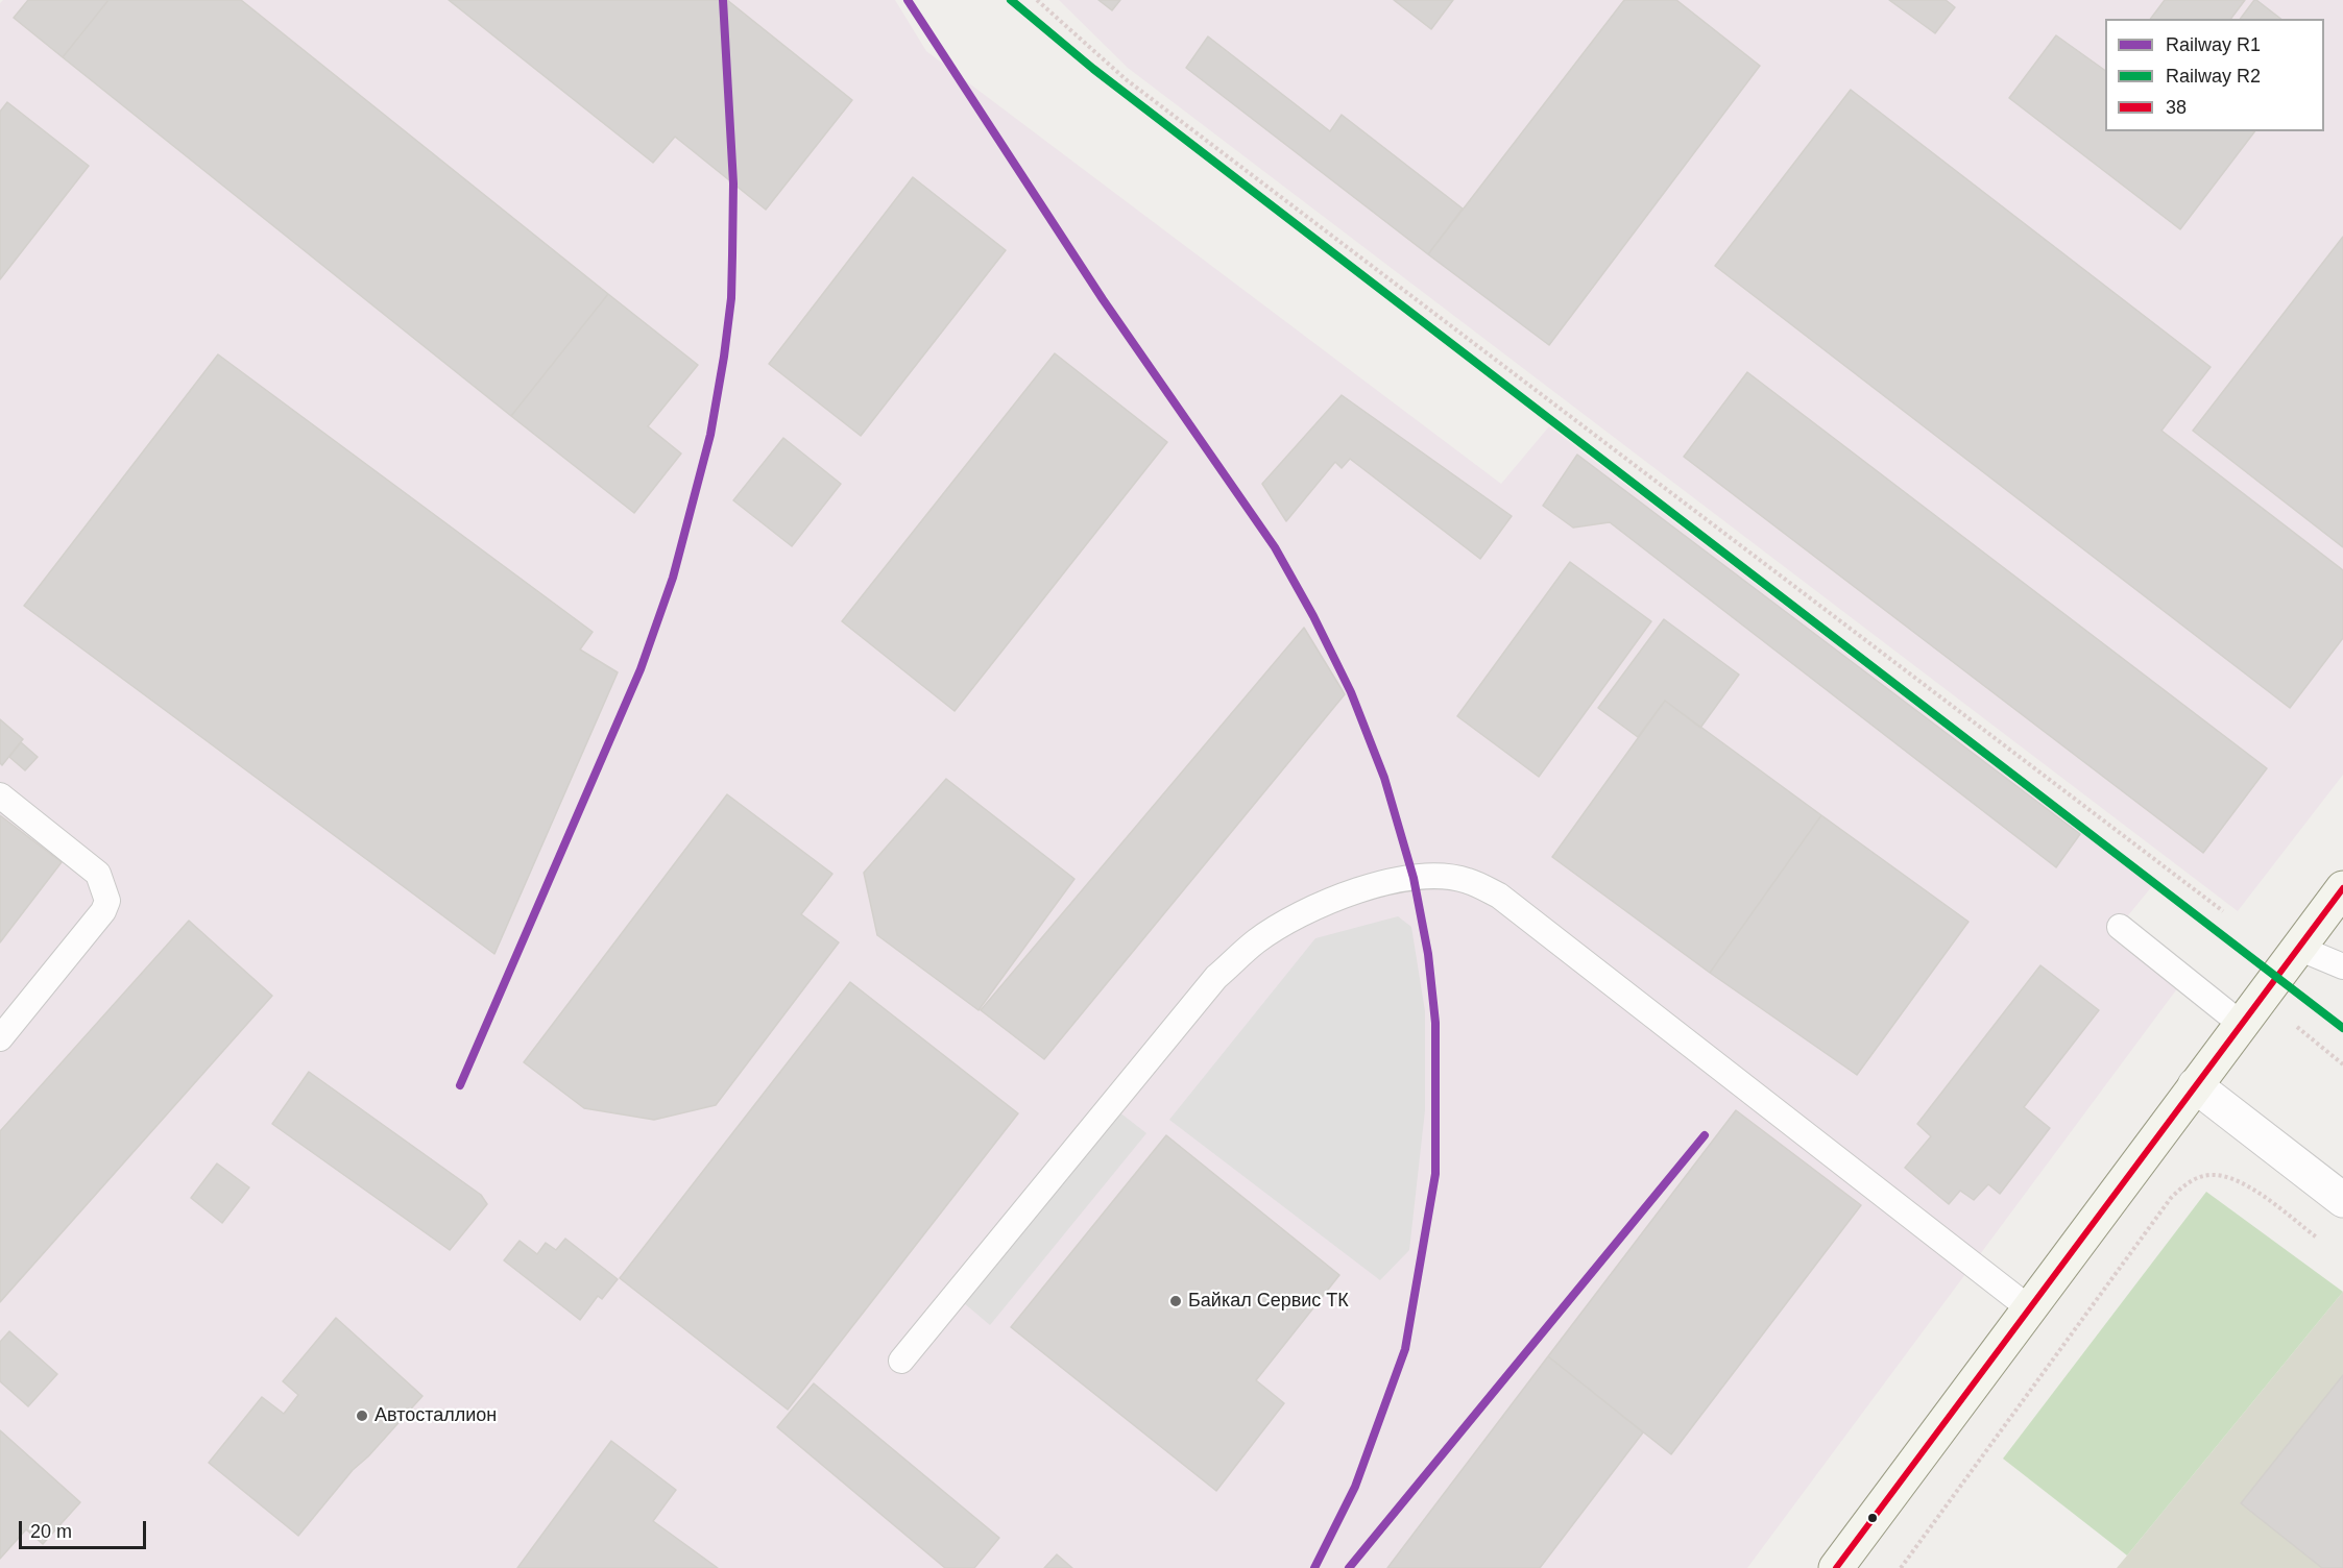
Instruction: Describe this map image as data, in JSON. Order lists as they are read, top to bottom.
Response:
{
  "places": ["Байкал Сервис ТК", "Автосталлион"],
  "lines": ["rail line R1", "rail line R2", "transit line 38"],
  "legend": ["Railway R1", "Railway R2", "38"],
  "scale_bar": "20 m"
}
